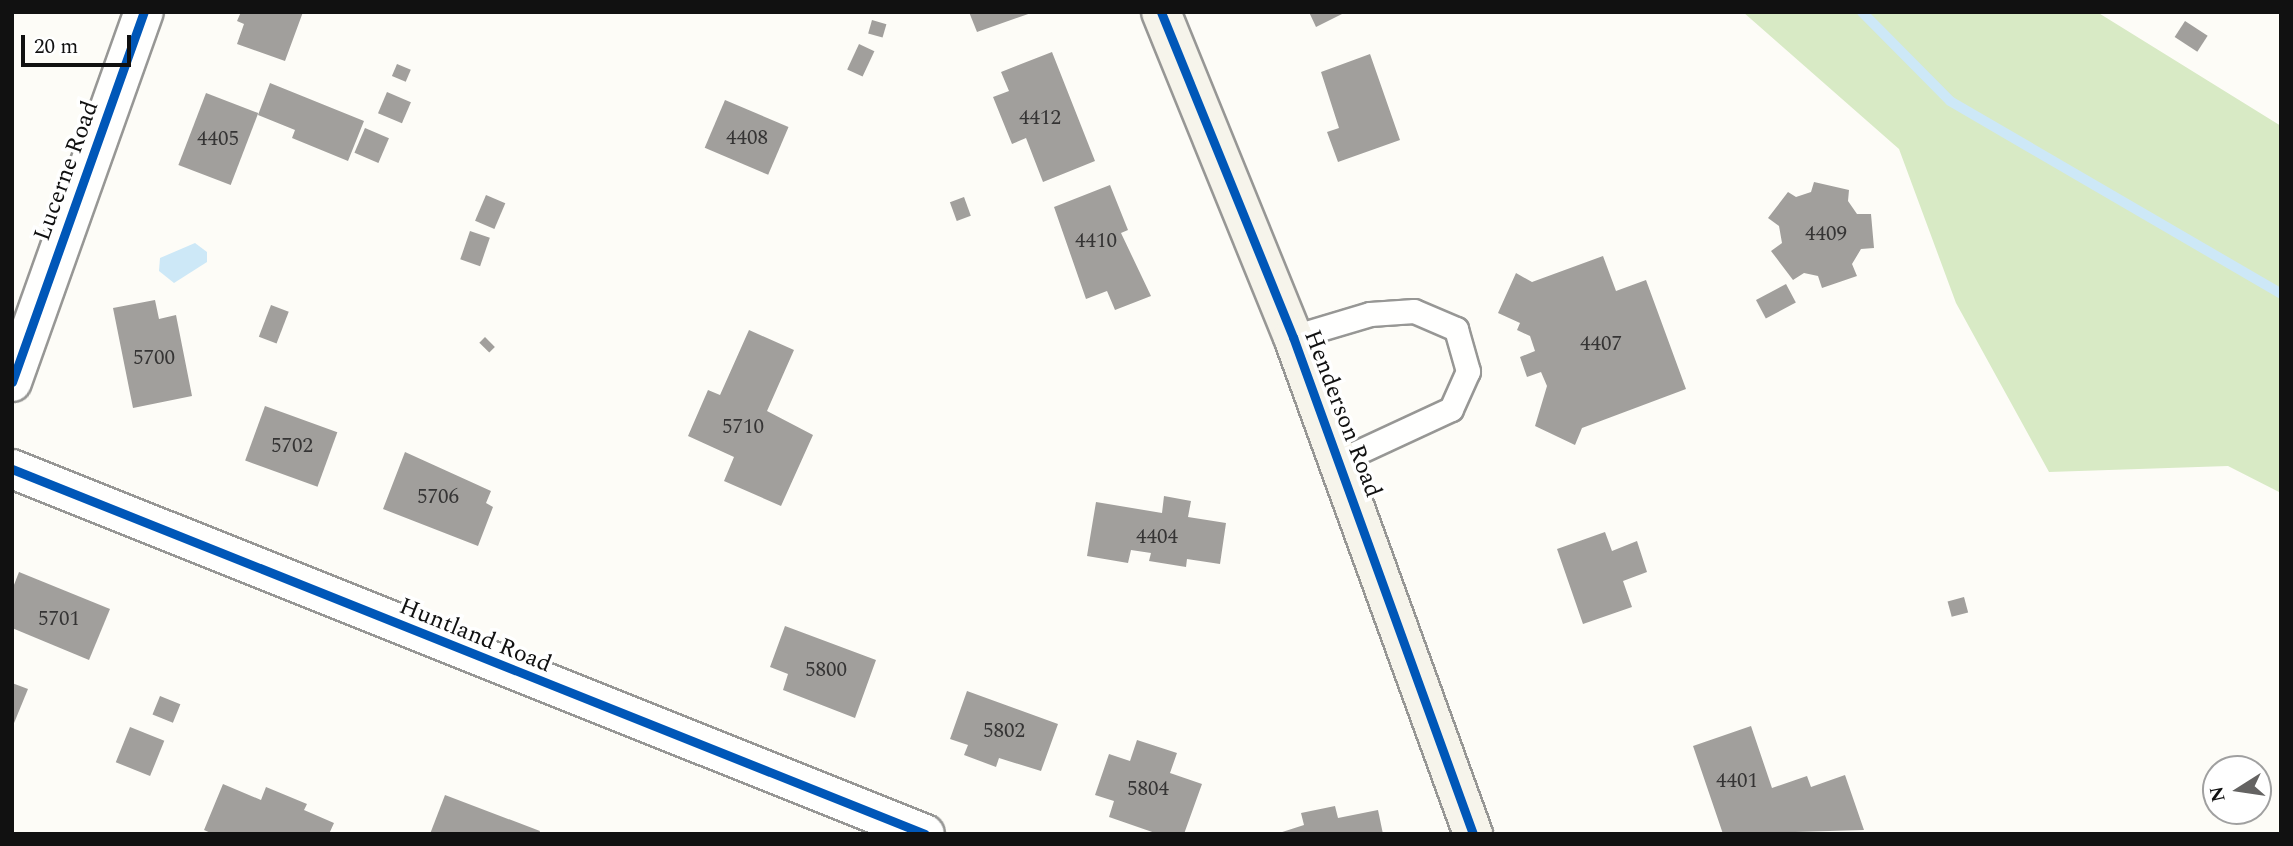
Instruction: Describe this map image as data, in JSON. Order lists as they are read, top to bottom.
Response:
{
  "streets": {
    "street": ["Lucerne Road", "Henderson Road", "Huntland Road"]
  },
  "house_numbers": [
    "4412",
    "4408",
    "4405",
    "4409",
    "4410",
    "4407",
    "5700",
    "5710",
    "5702",
    "5706",
    "4404",
    "5701",
    "5800",
    "5802",
    "4401",
    "5804"
  ],
  "scale_bar": "20 m",
  "north": "left"
}
